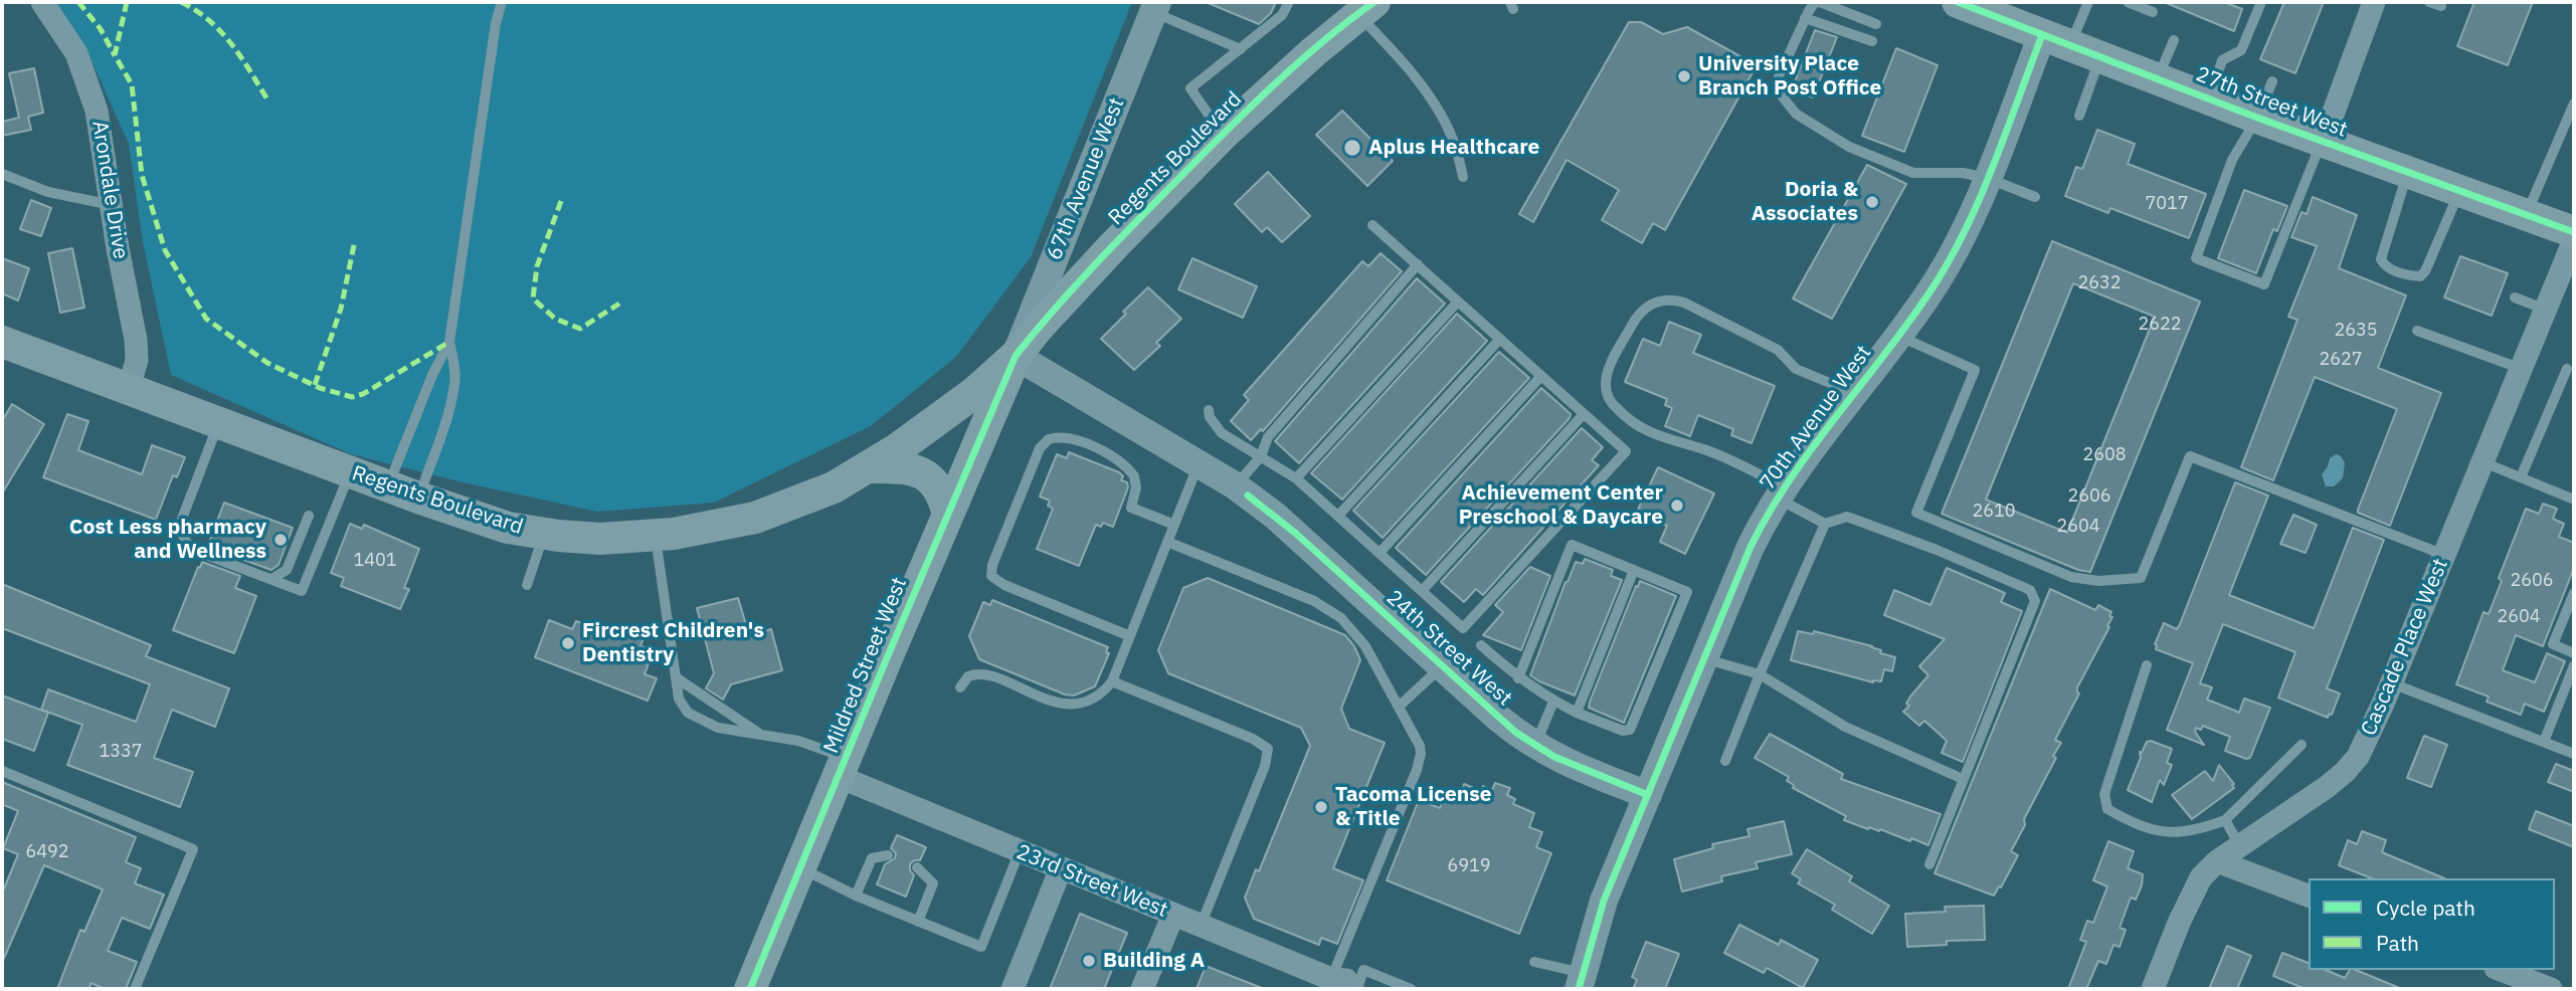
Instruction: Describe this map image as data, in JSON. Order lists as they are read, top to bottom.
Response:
{
  "streets": {
    "main road": ["27th Street West", "Regents Boulevard", "Mildred Street West"],
    "street": [
      "67th Avenue West",
      "Arondale Drive",
      "70th Avenue West",
      "Cascade Place West",
      "24th Street West",
      "23rd Street West"
    ]
  },
  "crossings": [
    ["27th Street West", "70th Avenue West"],
    ["Regents Boulevard", "67th Avenue West"],
    ["Regents Boulevard", "Arondale Drive"],
    ["Regents Boulevard", "24th Street West"],
    ["Regents Boulevard", "Mildred Street West"],
    ["67th Avenue West", "24th Street West"],
    ["67th Avenue West", "Mildred Street West"],
    ["70th Avenue West", "24th Street West"],
    ["24th Street West", "Mildred Street West"],
    ["Mildred Street West", "23rd Street West"]
  ],
  "places": [
    "University Place Branch Post Office",
    "Aplus Healthcare",
    "Doria & Associates",
    "Achievement Center Preschool & Daycare",
    "Cost Less pharmacy and Wellness",
    "Fircrest Children's Dentistry",
    "Tacoma License & Title",
    "Building A"
  ],
  "house_numbers": [
    "7017",
    "2632",
    "2622",
    "2635",
    "2627",
    "2608",
    "2606",
    "2610",
    "2604",
    "1401",
    "2606",
    "2604",
    "1337",
    "6492",
    "6919"
  ],
  "legend": ["Cycle path", "Path"]
}
